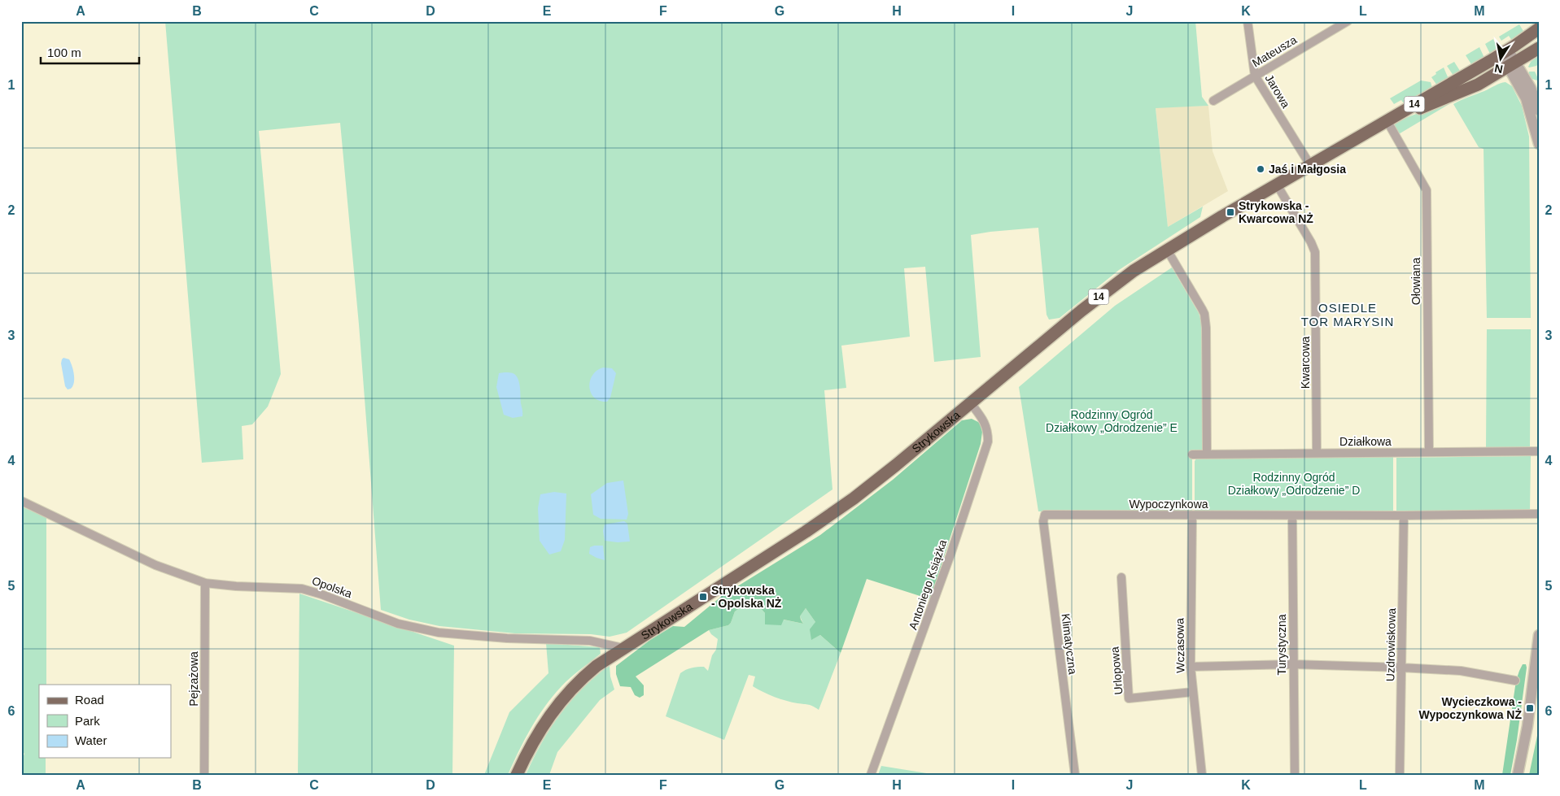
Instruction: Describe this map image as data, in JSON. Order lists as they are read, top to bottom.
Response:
{
  "streets": {
    "main road": ["14", "Strykowska"],
    "street": [
      "Mateusza",
      "Jarowa",
      "Ołowiana",
      "Kwarcowa",
      "Działkowa",
      "Wypoczynkowa",
      "Antoniego Książka",
      "Opolska",
      "Klimatyczna",
      "Turystyczna",
      "Uzdrowiskowa",
      "Wczasowa",
      "Urlopowa",
      "Pejzażowa"
    ]
  },
  "crossings": [
    ["Mateusza", "Jarowa"],
    ["Jarowa", "Strykowska"],
    ["Ołowiana", "Strykowska"],
    ["Ołowiana", "Działkowa"],
    ["Kwarcowa", "Strykowska"],
    ["Kwarcowa", "Działkowa"],
    ["Strykowska", "Antoniego Książka"],
    ["Strykowska", "Opolska"],
    ["Wypoczynkowa", "Klimatyczna"],
    ["Wypoczynkowa", "Turystyczna"],
    ["Wypoczynkowa", "Uzdrowiskowa"],
    ["Wypoczynkowa", "Wczasowa"],
    ["Opolska", "Pejzażowa"],
    ["Wczasowa", "Urlopowa"]
  ],
  "districts": ["OSIEDLE TOR MARYSIN"],
  "parks": ["Rodzinny Ogród Działkowy „Odrodzenie” E", "Rodzinny Ogród Działkowy „Odrodzenie” D"],
  "places": {
    "other": ["Jaś i Małgosia"],
    "transit": ["Strykowska - Kwarcowa NŻ", "Strykowska - Opolska NŻ", "Wycieczkowa - Wypoczynkowa NŻ"]
  },
  "legend": ["Road", "Park", "Water"],
  "scale_bar": "100 m",
  "north": "bottom",
  "grid": {
    "columns": [
      "A",
      "B",
      "C",
      "D",
      "E",
      "F",
      "G",
      "H",
      "I",
      "J",
      "K",
      "L",
      "M"
    ],
    "rows": [
      "1",
      "2",
      "3",
      "4",
      "5",
      "6"
    ]
  }
}
